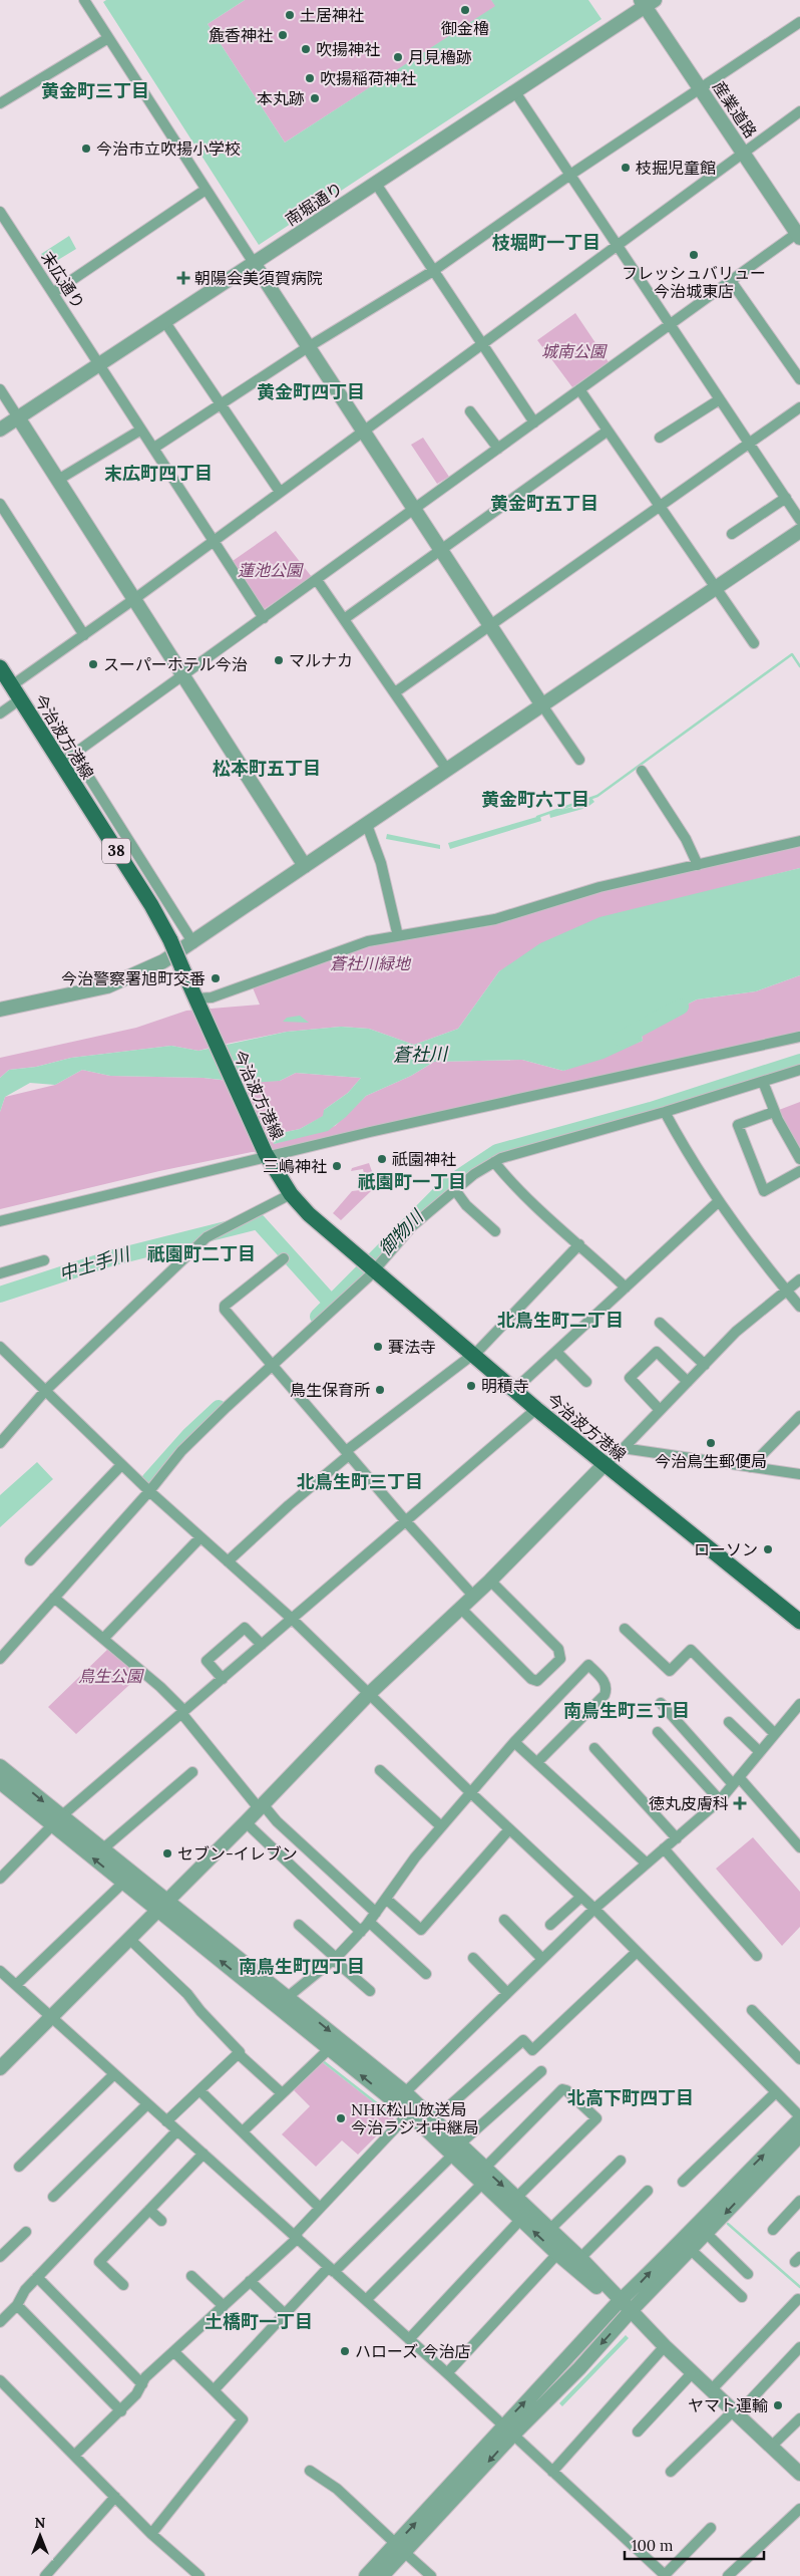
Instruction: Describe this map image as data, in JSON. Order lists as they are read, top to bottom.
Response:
{
  "streets": {
    "main road": ["今治波方港線", "38"],
    "street": ["産業道路", "南堀通り", "末広通り"]
  },
  "crossings": [
    ["産業道路", "南堀通り"],
    ["南堀通り", "末広通り"]
  ],
  "districts": [
    "黄金町三丁目",
    "枝堀町一丁目",
    "黄金町四丁目",
    "末広町四丁目",
    "黄金町五丁目",
    "松本町五丁目",
    "黄金町六丁目",
    "祇園町一丁目",
    "祇園町二丁目",
    "北鳥生町二丁目",
    "北鳥生町三丁目",
    "南鳥生町三丁目",
    "南鳥生町四丁目",
    "北高下町四丁目",
    "土橋町一丁目"
  ],
  "water": ["蒼社川", "御物川", "中土手川"],
  "parks": [
    "城南公園",
    "蓮池公園",
    "蒼社川緑地",
    "鳥生公園"
  ],
  "places": {
    "other": [
      "御金櫓",
      "土居神社",
      "麁香神社",
      "吹揚神社",
      "月見櫓跡",
      "吹揚稲荷神社",
      "本丸跡",
      "今治市立吹揚小学校",
      "枝掘児童館",
      "フレッシュバリュー 今治城東店",
      "マルナカ",
      "スーパーホテル今治",
      "今治警察署旭町交番",
      "祇園神社",
      "三嶋神社",
      "賽法寺",
      "明積寺",
      "鳥生保育所",
      "今治鳥生郵便局",
      "ローソン",
      "セブン-イレブン",
      "NHK松山放送局 今治ラジオ中継局",
      "ハローズ 今治店",
      "ヤマト運輸"
    ],
    "health": ["朝陽会美須賀病院", "徳丸皮膚科"]
  },
  "scale_bar": "100 m",
  "north": "top"
}
